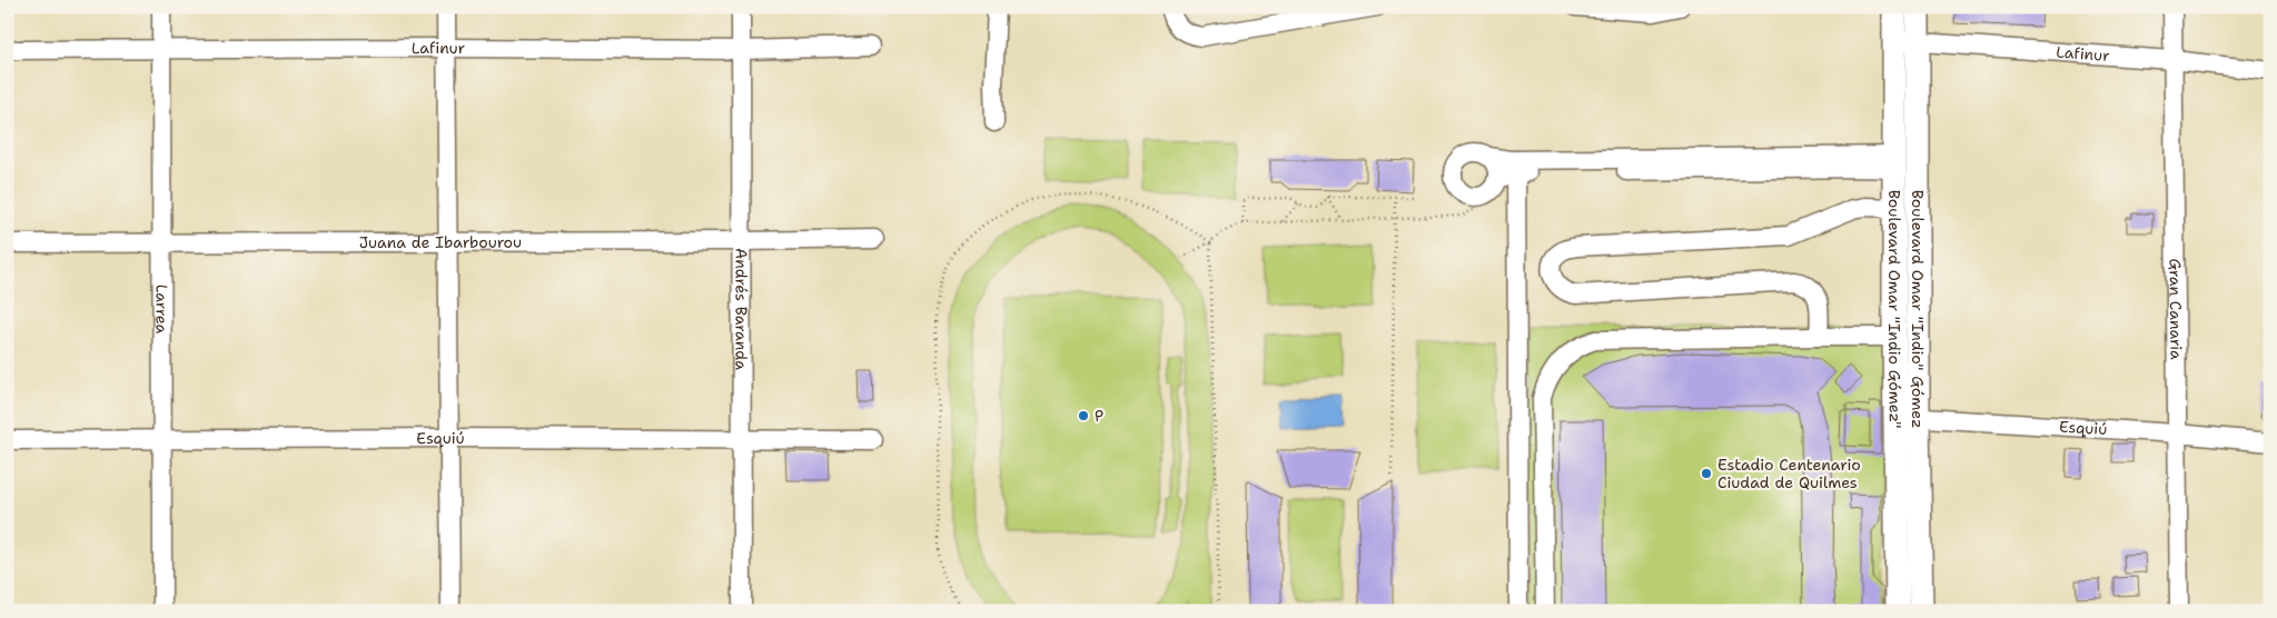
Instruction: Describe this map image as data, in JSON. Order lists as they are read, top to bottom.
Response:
{
  "streets": {
    "main road": ["Boulevard Omar \"Indio Gómez\"", "Boulevard Omar \"Indio\" Gómez"],
    "street": [
      "Lafinur",
      "Juana de Ibarbourou",
      "Larrea",
      "Andrés Baranda",
      "Gran Canaria",
      "Esquiú"
    ]
  },
  "crossings": [
    ["Lafinur", "Larrea"],
    ["Lafinur", "Andrés Baranda"],
    ["Lafinur", "Boulevard Omar \"Indio Gómez\""],
    ["Lafinur", "Boulevard Omar \"Indio\" Gómez"],
    ["Lafinur", "Gran Canaria"],
    ["Juana de Ibarbourou", "Larrea"],
    ["Juana de Ibarbourou", "Andrés Baranda"],
    ["Larrea", "Esquiú"],
    ["Andrés Baranda", "Esquiú"],
    ["Boulevard Omar \"Indio Gómez\"", "Boulevard Omar \"Indio\" Gómez"],
    ["Boulevard Omar \"Indio Gómez\"", "Esquiú"],
    ["Boulevard Omar \"Indio\" Gómez", "Esquiú"],
    ["Gran Canaria", "Esquiú"]
  ],
  "places": ["P", "Estadio Centenario Ciudad de Quilmes"]
}
